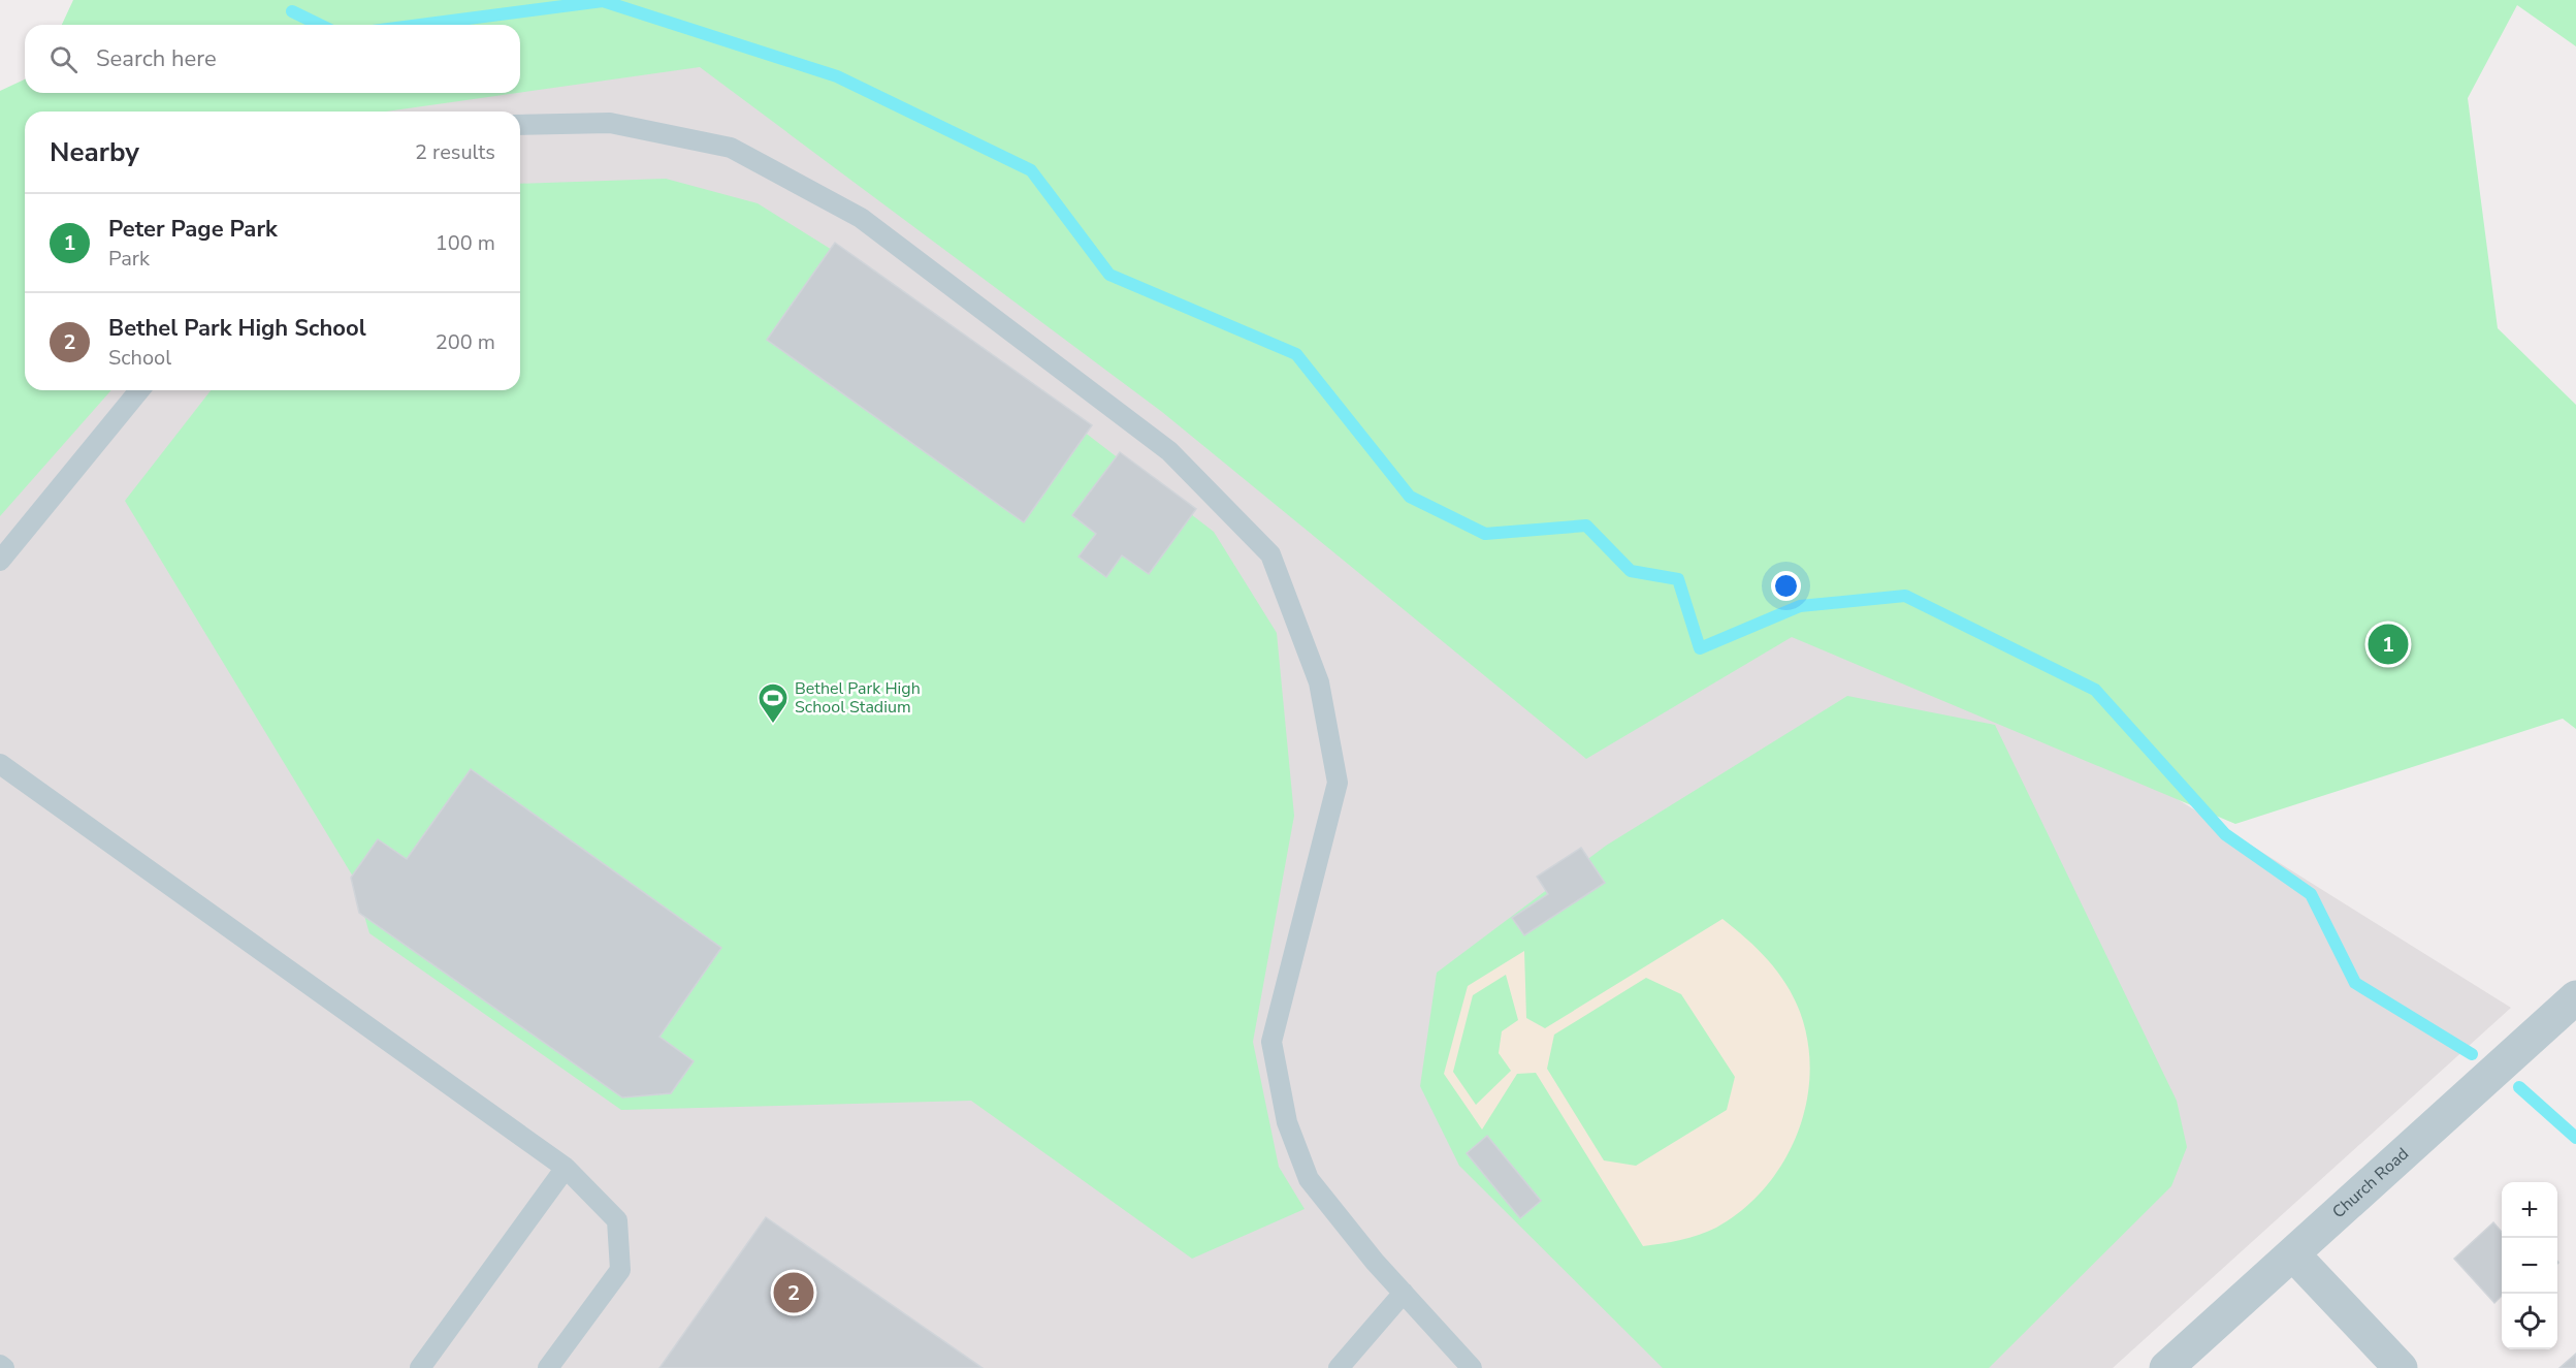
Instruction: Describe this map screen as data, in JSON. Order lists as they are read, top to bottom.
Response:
{
  "streets": {
    "street": ["Church Road"]
  },
  "places": {
    "sports": ["Bethel Park High School Stadium"]
  },
  "page": {
    "search": "Search here",
    "heading": ["Nearby", "2 results"],
    "list": [
      {
        "mark": "1",
        "name": "Peter Page Park",
        "note": "Park",
        "value": "100 m"
      },
      {
        "mark": "2",
        "name": "Bethel Park High School",
        "note": "School",
        "value": "200 m"
      }
    ],
    "pins": ["1", "2"],
    "map_buttons": ["+", "−"]
  }
}
